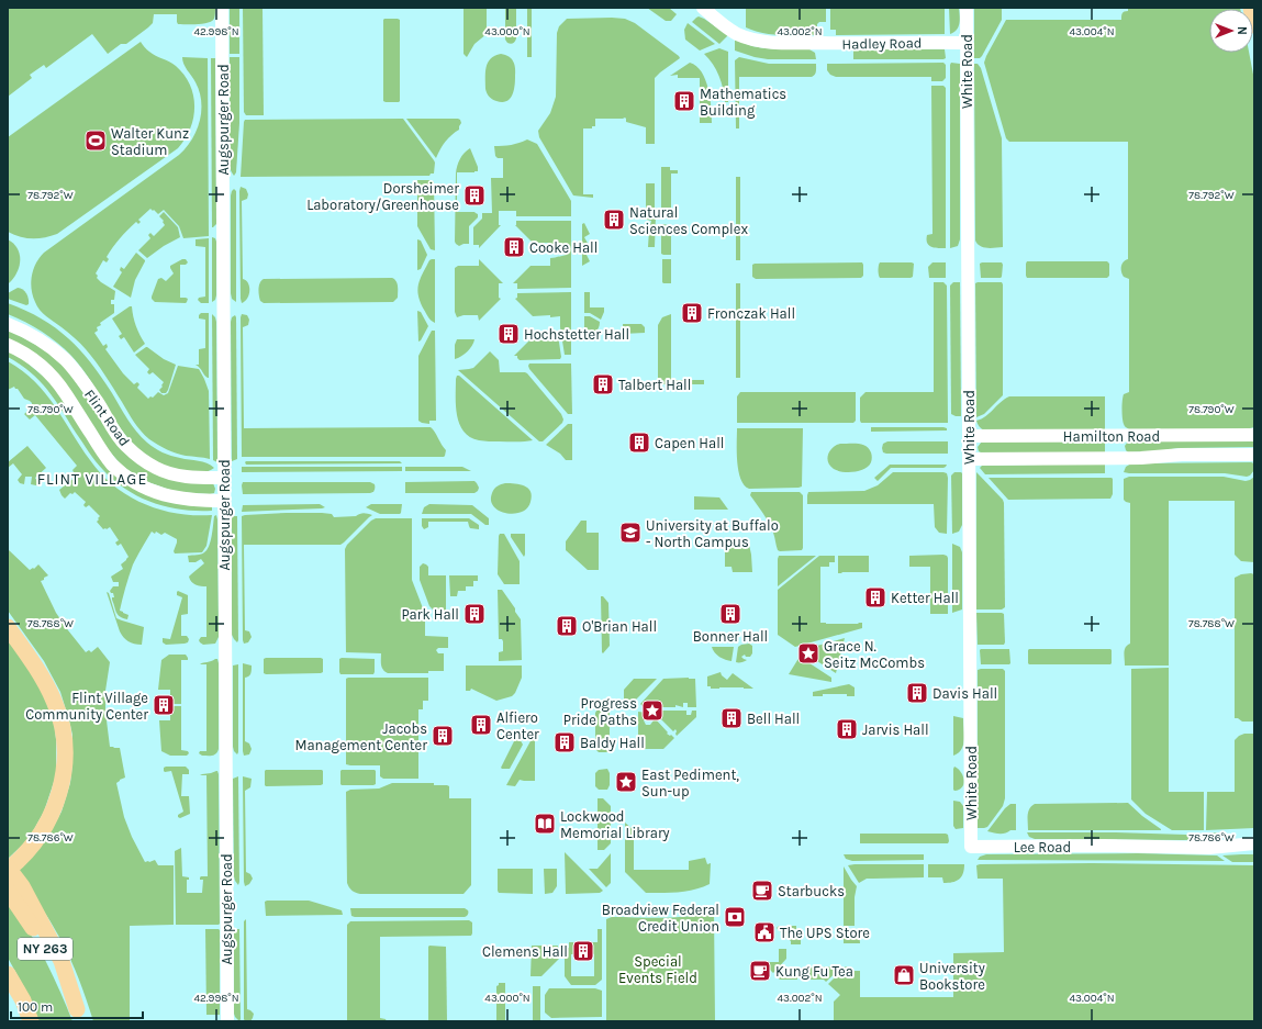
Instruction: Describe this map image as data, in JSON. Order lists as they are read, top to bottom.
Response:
{
  "streets": {
    "main road": ["NY 263"],
    "street": [
      "Hadley Road",
      "White Road",
      "Augspurger Road",
      "Flint Road",
      "Hamilton Road",
      "Lee Road"
    ]
  },
  "crossings": [
    ["Hadley Road", "White Road"],
    ["White Road", "Hamilton Road"],
    ["White Road", "Lee Road"],
    ["Augspurger Road", "Flint Road"]
  ],
  "districts": ["FLINT VILLAGE"],
  "parks": ["Special Events Field"],
  "places": {
    "building": [
      "Mathematics Building",
      "Dorsheimer Laboratory/Greenhouse",
      "Natural Sciences Complex",
      "Cooke Hall",
      "Fronczak Hall",
      "Hochstetter Hall",
      "Talbert Hall",
      "Capen Hall",
      "Ketter Hall",
      "Park Hall",
      "Bonner Hall",
      "O'Brian Hall",
      "Davis Hall",
      "Flint Village Community Center",
      "Bell Hall",
      "Alfiero Center",
      "Jarvis Hall",
      "Jacobs Management Center",
      "Baldy Hall",
      "Clemens Hall"
    ],
    "sports": ["Walter Kunz Stadium"],
    "school or university": ["University at Buffalo - North Campus"],
    "place": ["Grace N. Seitz McCombs", "Progress Pride Paths", "East Pediment, Sun-up"],
    "library": ["Lockwood Memorial Library"],
    "cafe": ["Starbucks", "Kung Fu Tea"],
    "bank": ["Broadview Federal Credit Union"],
    "public building": ["The UPS Store"],
    "shop": ["University Bookstore"]
  },
  "scale_bar": "100 m",
  "north": "right",
  "coordinates": [
    "42.998°N",
    "43.000°N",
    "43.002°N",
    "43.004°N",
    "78.792°W",
    "78.790°W",
    "78.788°W",
    "78.786°W"
  ]
}
